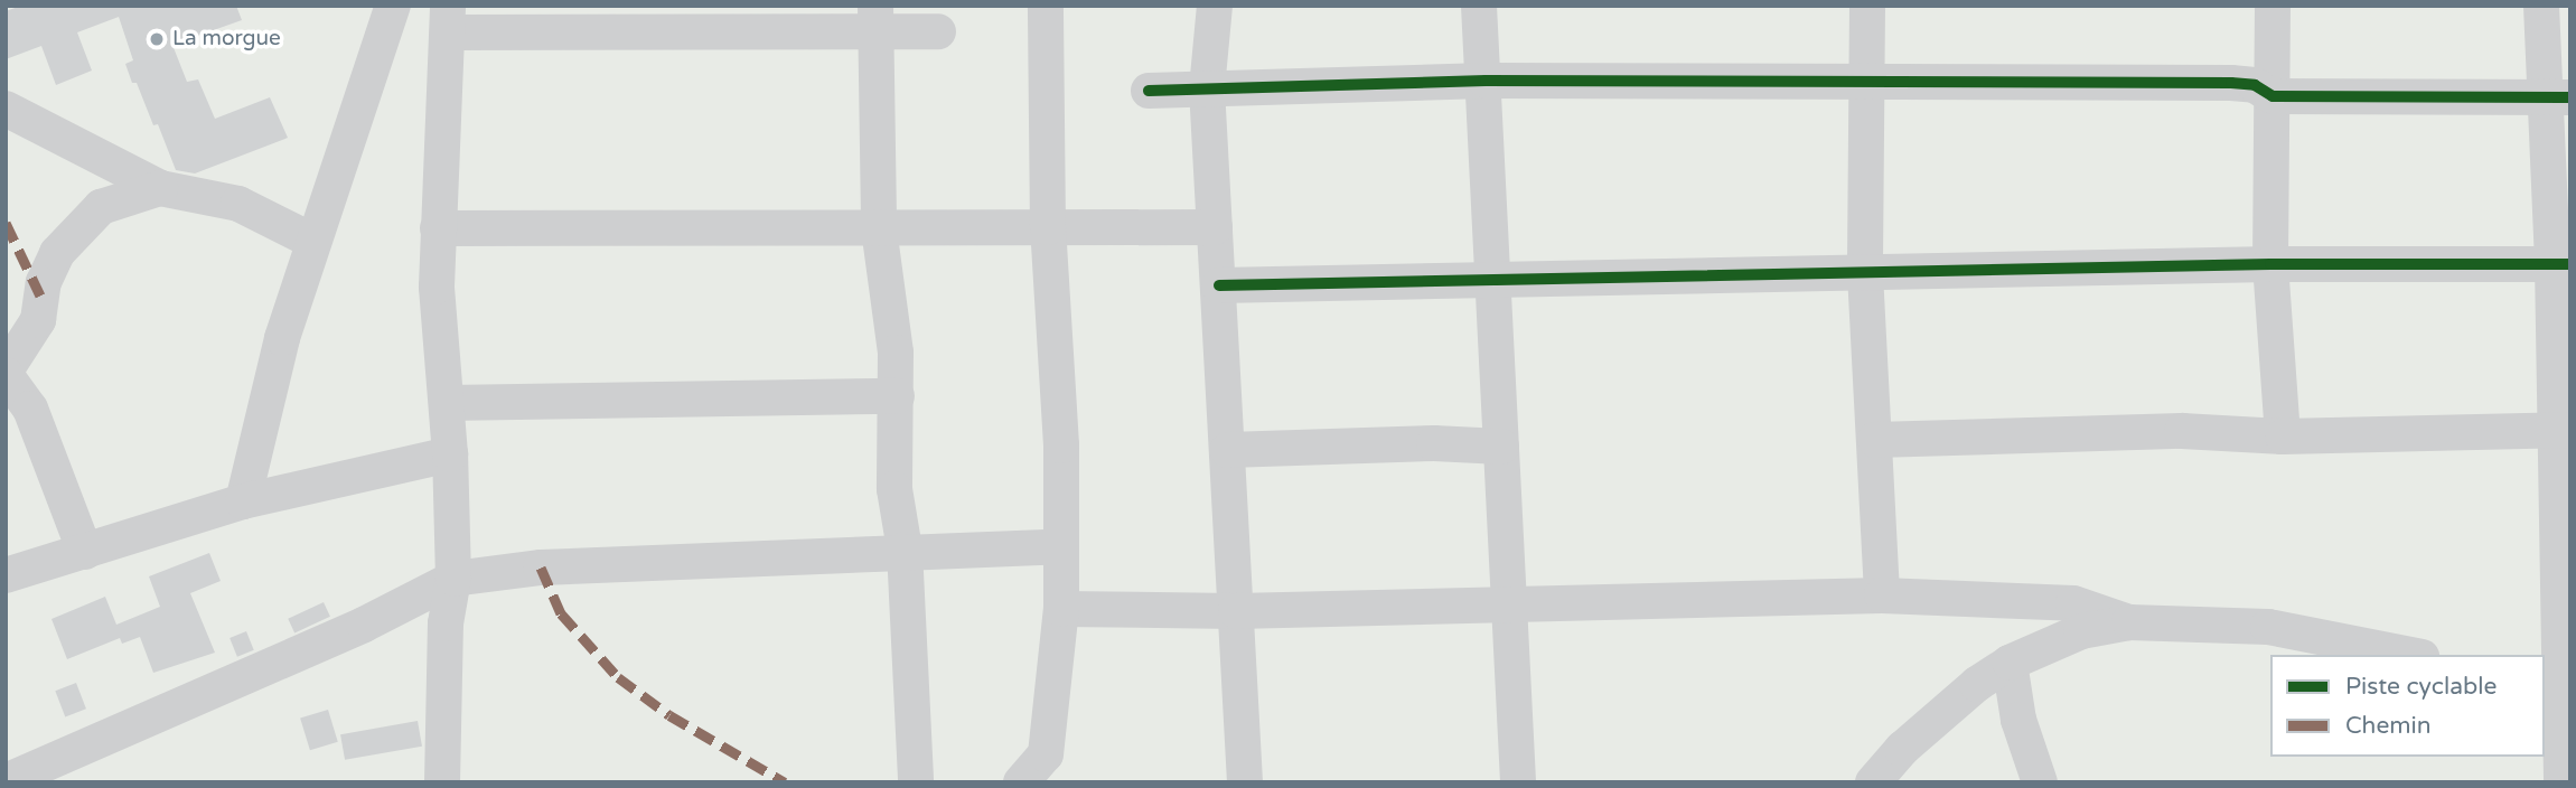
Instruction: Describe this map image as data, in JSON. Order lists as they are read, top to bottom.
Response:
{
  "places": ["La morgue"],
  "legend": ["Piste cyclable", "Chemin"]
}
